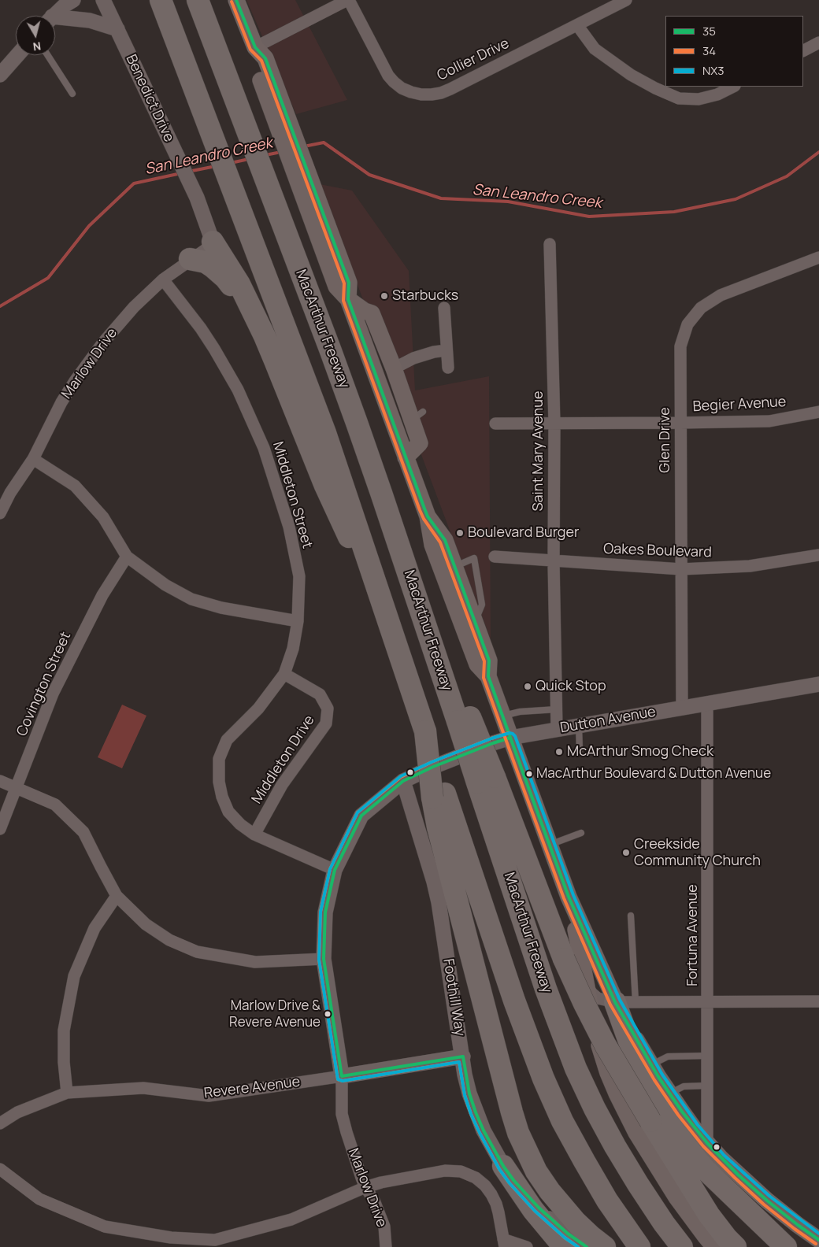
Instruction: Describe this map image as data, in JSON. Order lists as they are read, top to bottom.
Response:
{
  "streets": {
    "highway": ["MacArthur Freeway"],
    "street": [
      "Collier Drive",
      "Benedict Drive",
      "Marlow Drive",
      "Begier Avenue",
      "Glen Drive",
      "Saint Mary Avenue",
      "Middleton Street",
      "Oakes Boulevard",
      "Covington Street",
      "Dutton Avenue",
      "Middleton Drive",
      "Fortuna Avenue",
      "Foothill Way",
      "Revere Avenue"
    ]
  },
  "crossings": [
    ["Benedict Drive", "Marlow Drive"],
    ["Marlow Drive", "Middleton Street"],
    ["Marlow Drive", "Dutton Avenue"],
    ["Marlow Drive", "Foothill Way"],
    ["Marlow Drive", "Revere Avenue"],
    ["Begier Avenue", "Glen Drive"],
    ["Begier Avenue", "Saint Mary Avenue"],
    ["Glen Drive", "Oakes Boulevard"],
    ["Glen Drive", "Dutton Avenue"],
    ["Saint Mary Avenue", "Oakes Boulevard"],
    ["Saint Mary Avenue", "Dutton Avenue"],
    ["Middleton Street", "Middleton Drive"],
    ["Dutton Avenue", "Fortuna Avenue"],
    ["Dutton Avenue", "Foothill Way"],
    ["Foothill Way", "Revere Avenue"]
  ],
  "water": ["San Leandro Creek"],
  "places": [
    "Starbucks",
    "Boulevard Burger",
    "Quick Stop",
    "McArthur Smog Check",
    "MacArthur Boulevard & Dutton Avenue",
    "Creekside Community Church",
    "Marlow Drive & Revere Avenue"
  ],
  "lines": ["transit line 35", "transit line 34", "transit line NX3"],
  "legend": ["35", "34", "NX3"],
  "north": "bottom"
}
